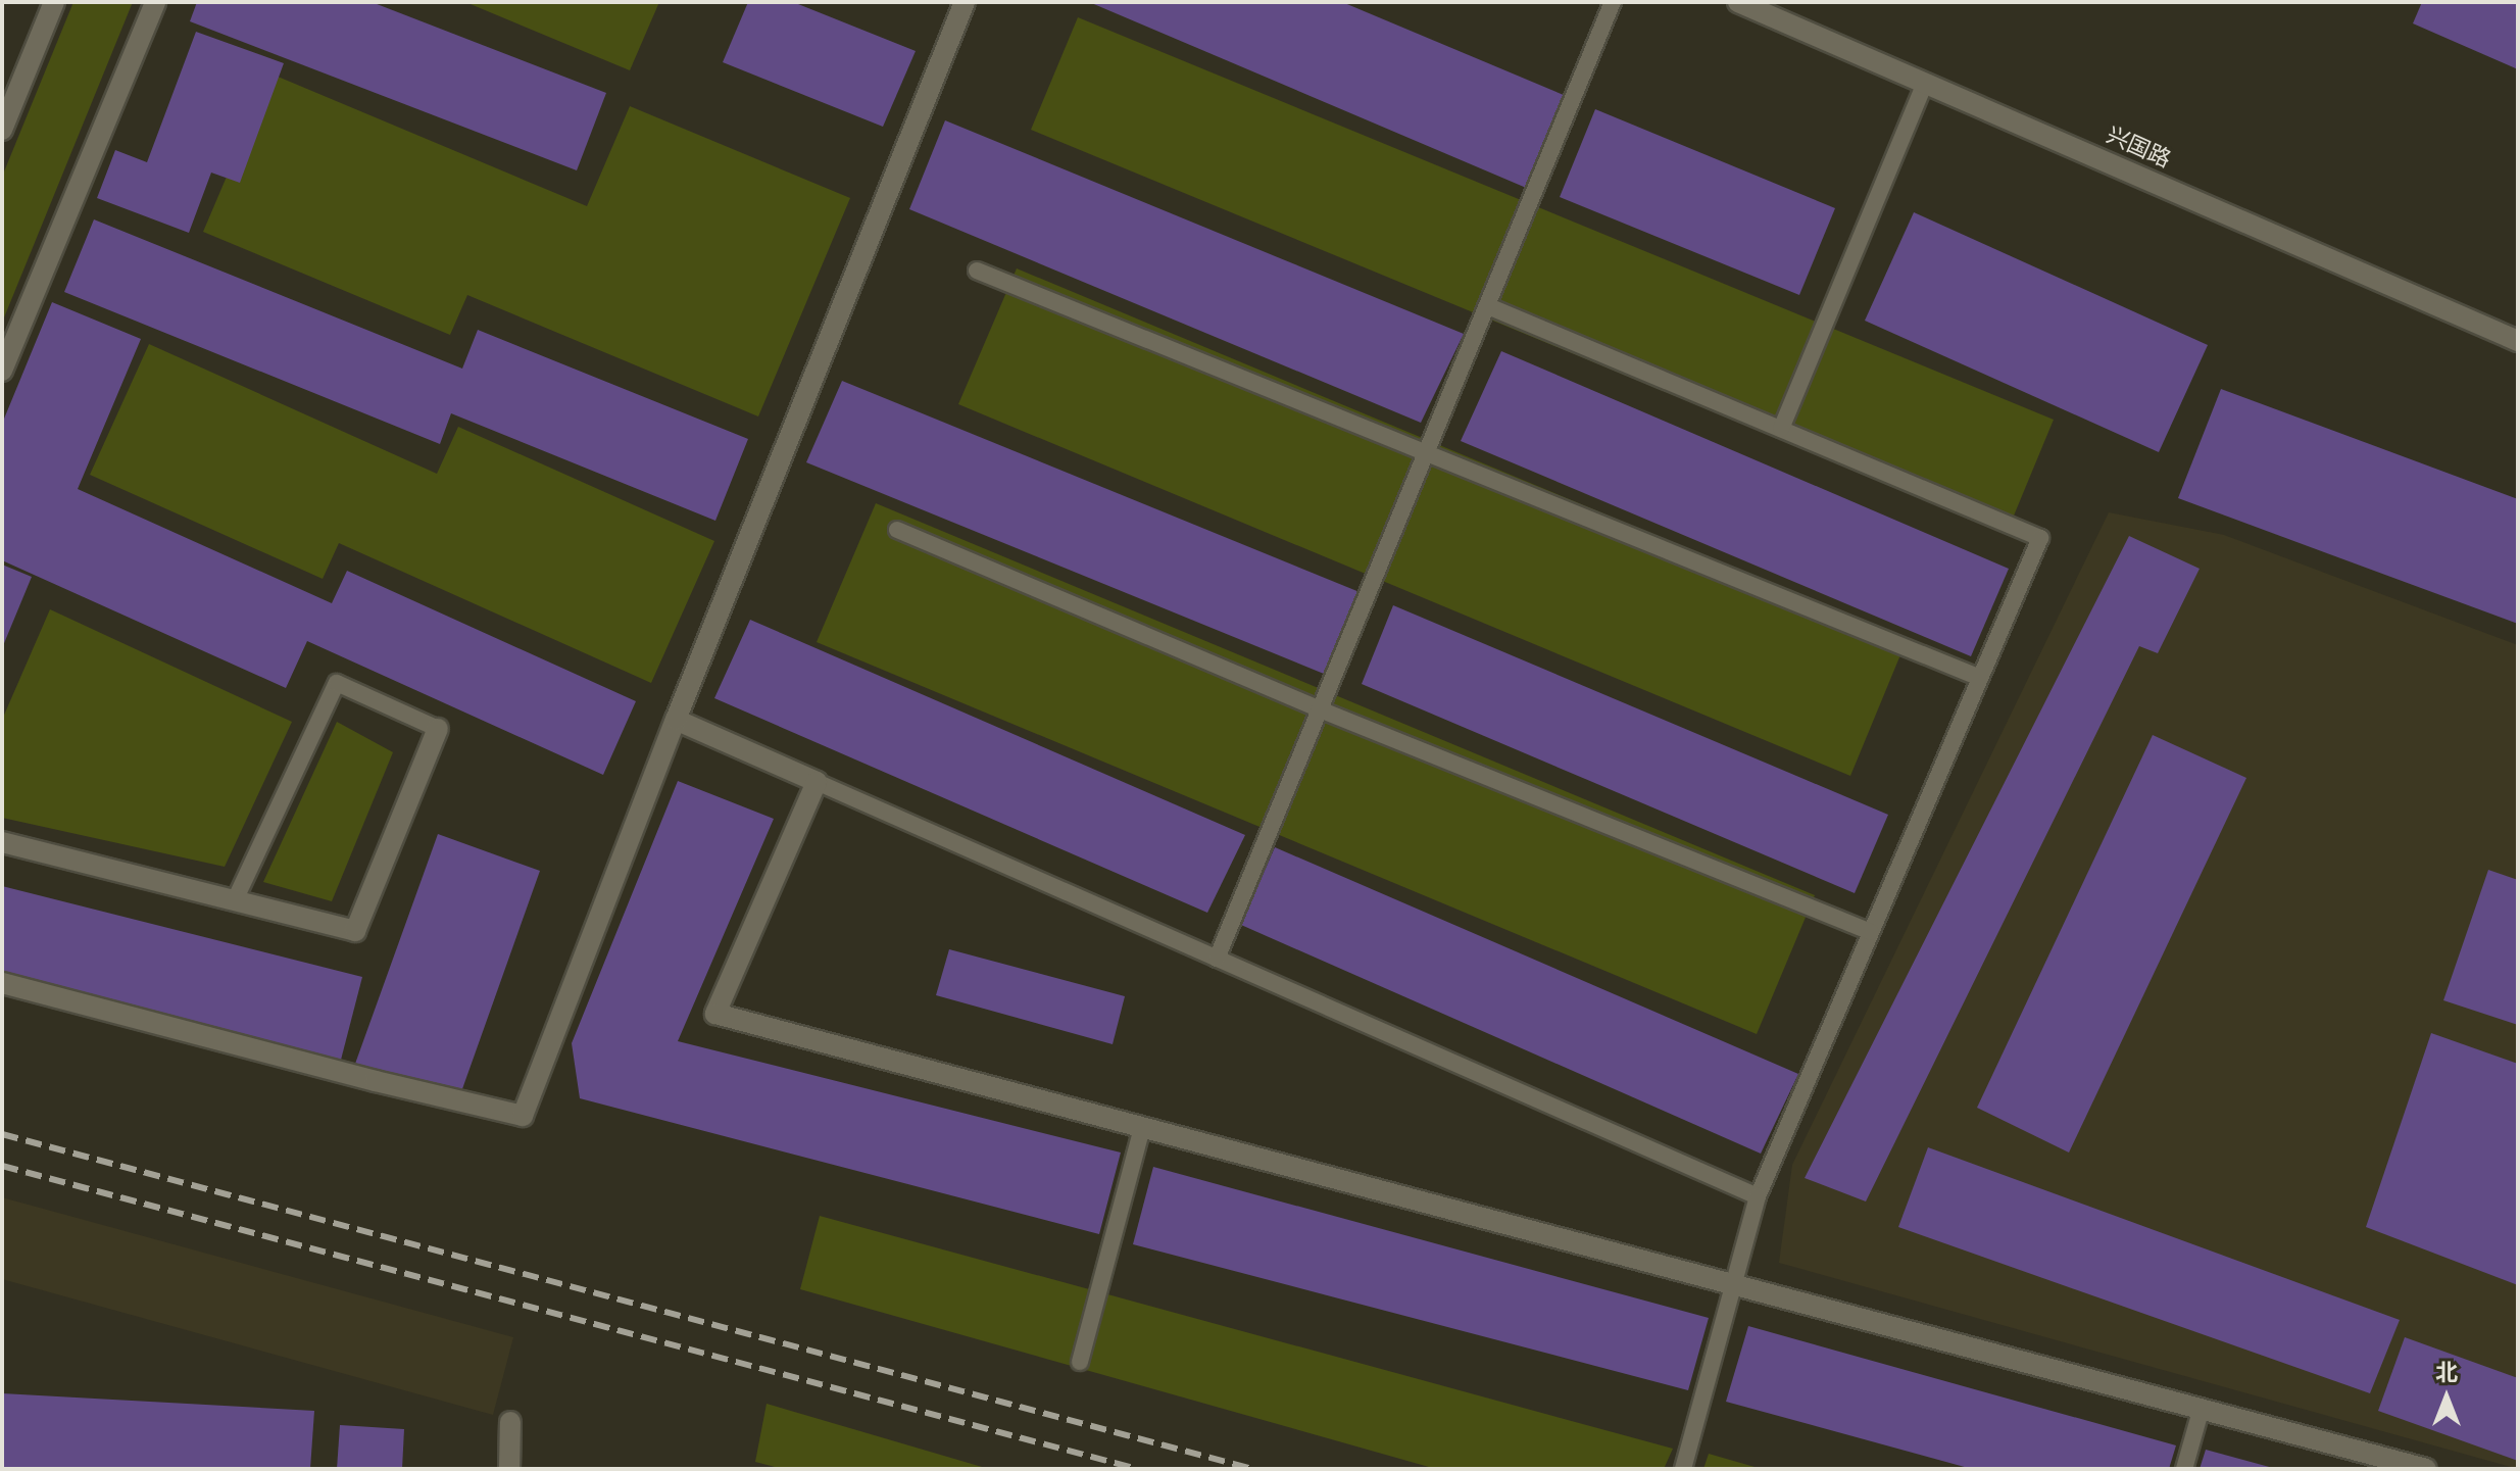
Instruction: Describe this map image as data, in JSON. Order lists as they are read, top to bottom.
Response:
{
  "streets": {
    "street": ["兴国路"]
  },
  "north": "top"
}
